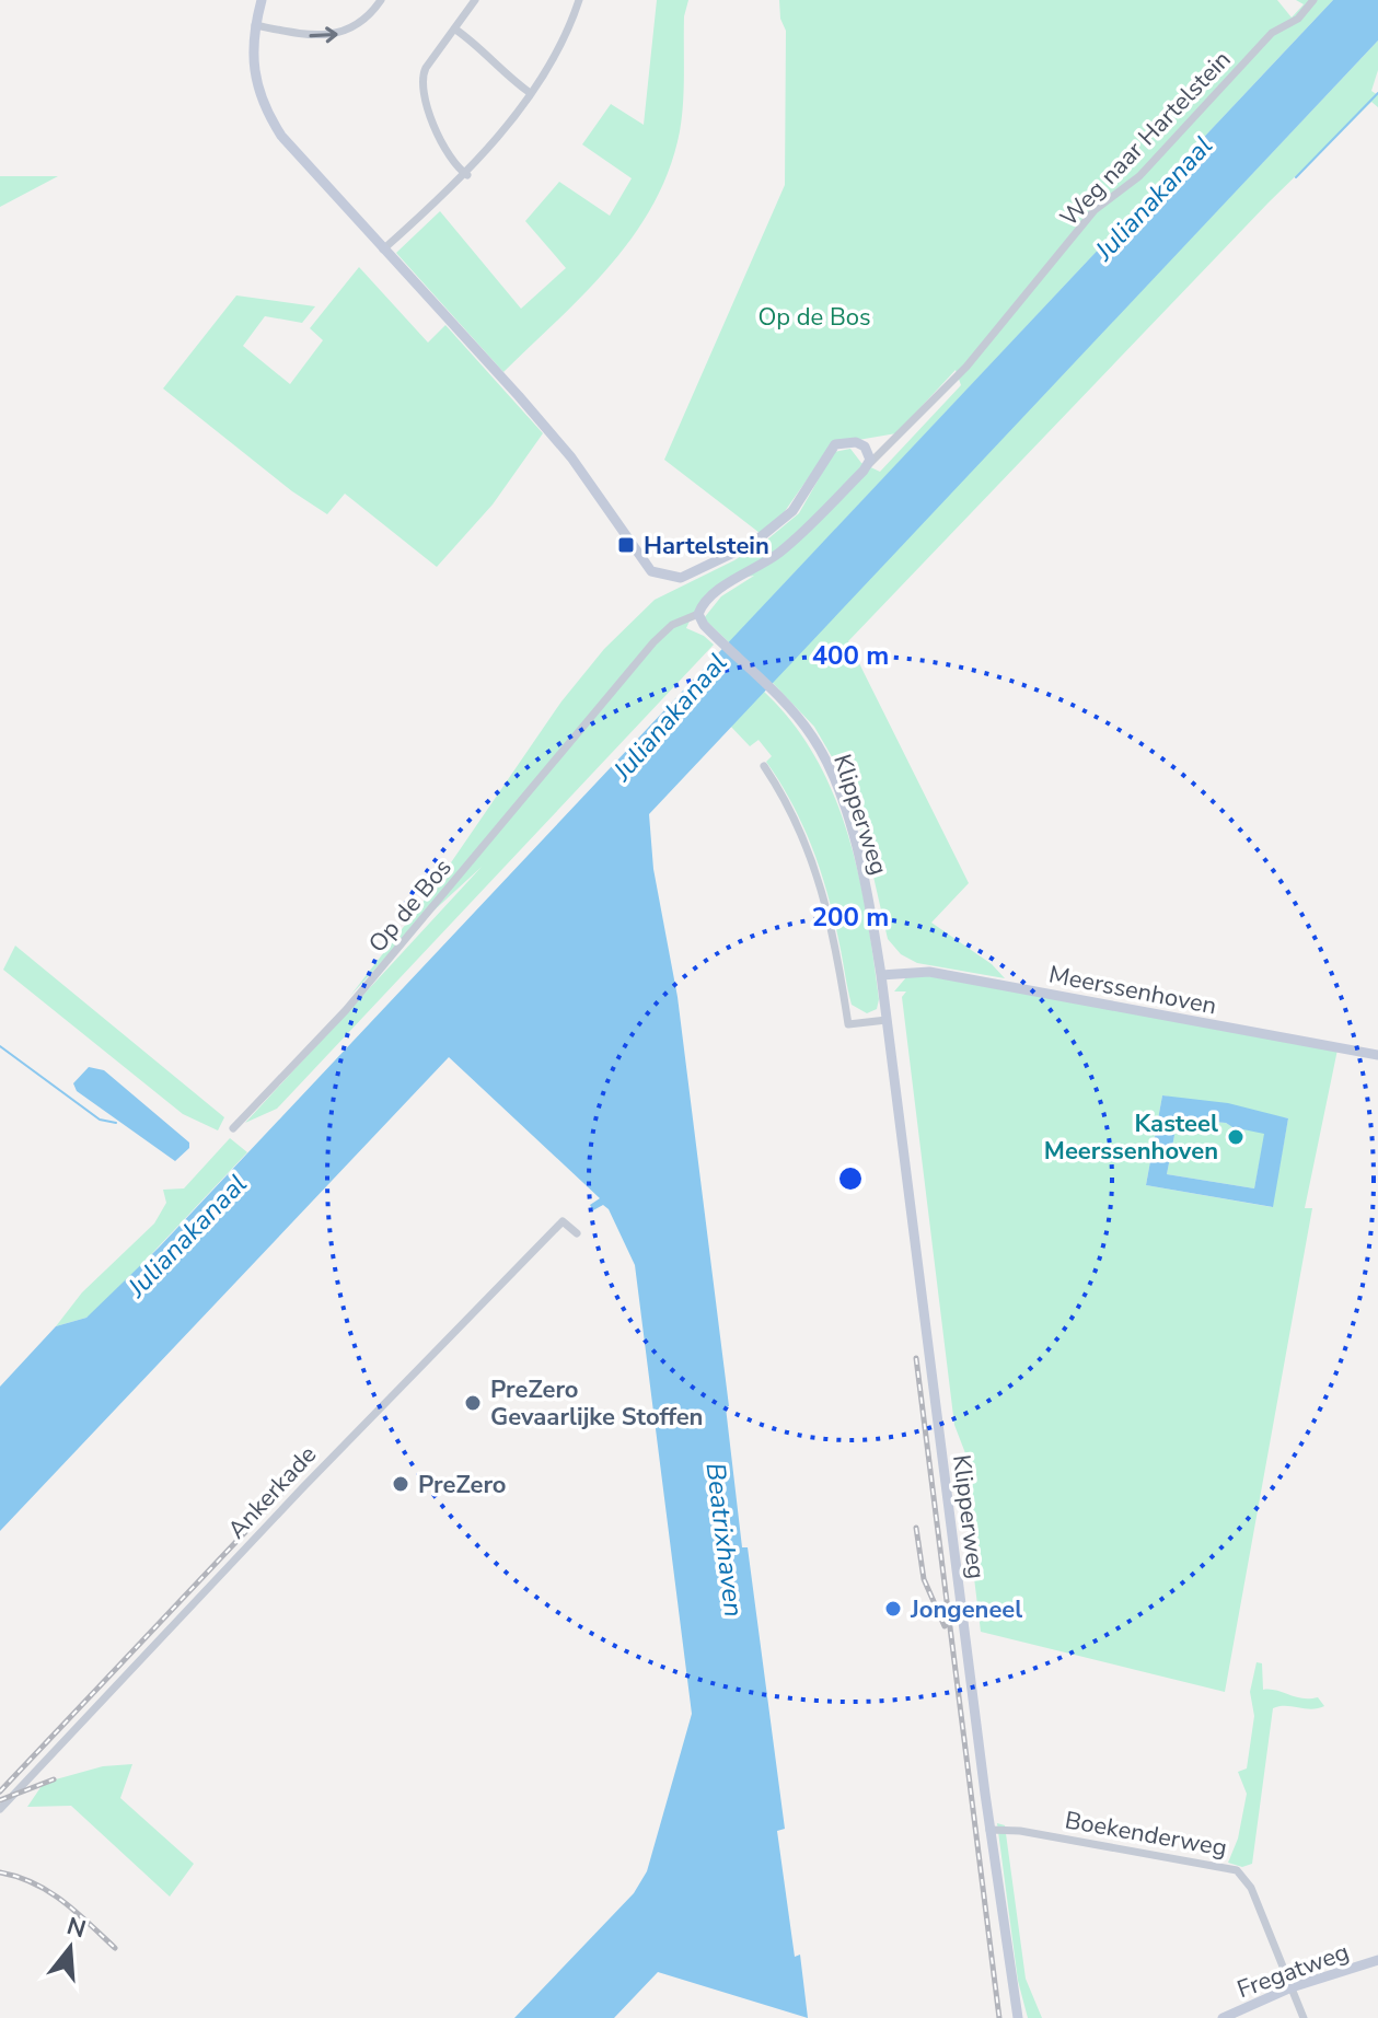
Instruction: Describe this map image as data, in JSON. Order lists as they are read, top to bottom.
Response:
{
  "streets": {
    "street": [
      "Weg naar Hartelstein",
      "Klipperweg",
      "Op de Bos",
      "Meerssenhoven",
      "Ankerkade",
      "Boekenderweg",
      "Fregatweg"
    ]
  },
  "crossings": [
    ["Weg naar Hartelstein", "Op de Bos"],
    ["Klipperweg", "Op de Bos"],
    ["Klipperweg", "Meerssenhoven"],
    ["Klipperweg", "Boekenderweg"],
    ["Boekenderweg", "Fregatweg"]
  ],
  "water": ["Julianakanaal", "Beatrixhaven"],
  "parks": ["Op de Bos"],
  "places": {
    "transit": ["Hartelstein"],
    "other": [
      "Kasteel Meerssenhoven",
      "PreZero Gevaarlijke Stoffen",
      "PreZero",
      "Jongeneel"
    ]
  },
  "north": "top",
  "rings": ["400 m", "200 m"]
}
